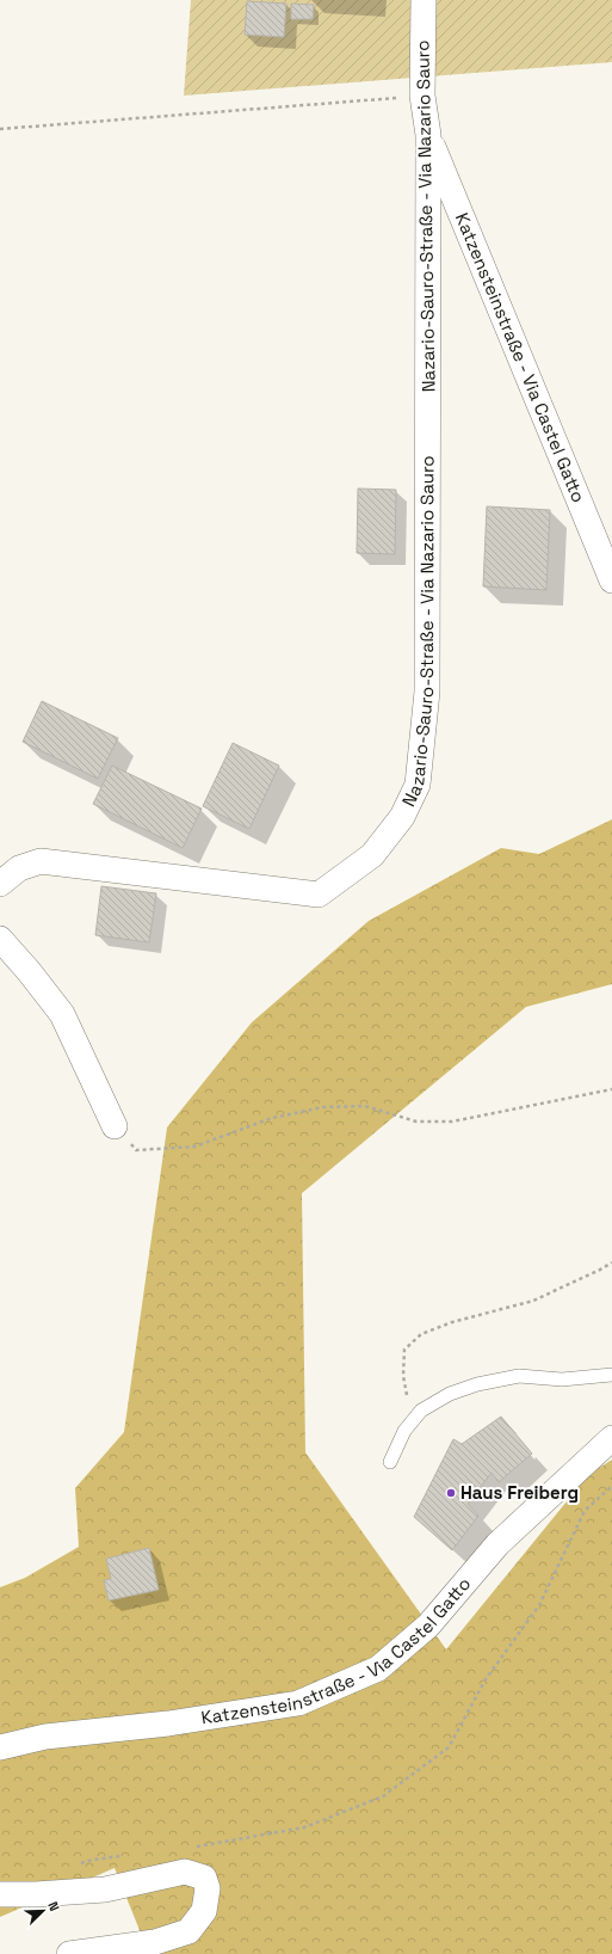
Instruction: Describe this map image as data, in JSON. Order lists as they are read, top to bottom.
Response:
{
  "streets": {
    "street": ["Nazario-Sauro-Straße - Via Nazario Sauro", "Katzensteinstraße - Via Castel Gatto"]
  },
  "crossings": [
    ["Nazario-Sauro-Straße - Via Nazario Sauro", "Katzensteinstraße - Via Castel Gatto"]
  ],
  "places": ["Haus Freiberg"],
  "north": "top right"
}
